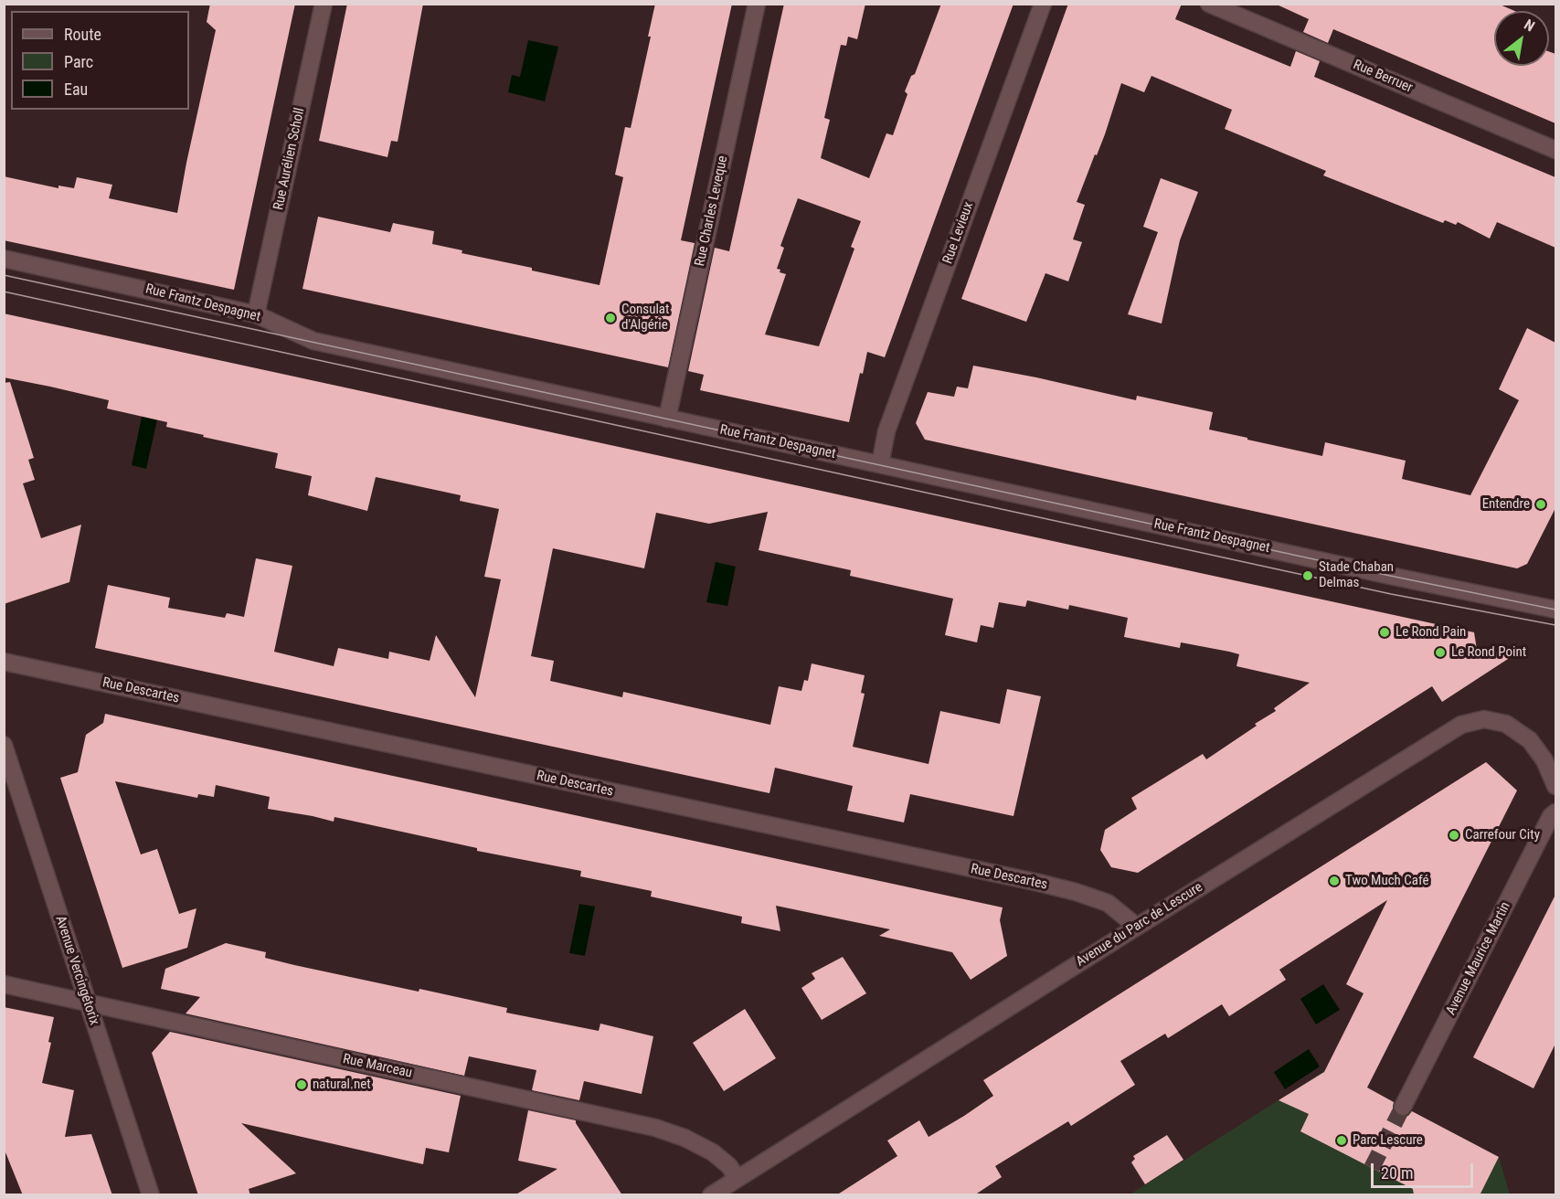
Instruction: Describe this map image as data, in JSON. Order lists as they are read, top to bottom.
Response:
{
  "streets": {
    "street": [
      "Rue Berruer",
      "Rue Aurélien Scholl",
      "Rue Charles Leveque",
      "Rue Levieux",
      "Rue Frantz Despagnet",
      "Rue Descartes",
      "Avenue du Parc de Lescure",
      "Avenue Maurice Martin",
      "Avenue Vercingétorix",
      "Rue Marceau"
    ]
  },
  "crossings": [
    ["Rue Aurélien Scholl", "Rue Frantz Despagnet"],
    ["Rue Charles Leveque", "Rue Frantz Despagnet"],
    ["Rue Levieux", "Rue Frantz Despagnet"],
    ["Rue Descartes", "Avenue du Parc de Lescure"],
    ["Avenue du Parc de Lescure", "Rue Marceau"],
    ["Avenue Vercingétorix", "Rue Marceau"]
  ],
  "places": [
    "Consulat d'Algérie",
    "Entendre",
    "Stade Chaban Delmas",
    "Le Rond Pain",
    "Le Rond Point",
    "Carrefour City",
    "Two Much Café",
    "natural.net",
    "Parc Lescure"
  ],
  "legend": ["Route", "Parc", "Eau"],
  "scale_bar": "20 m",
  "north": "top right"
}
